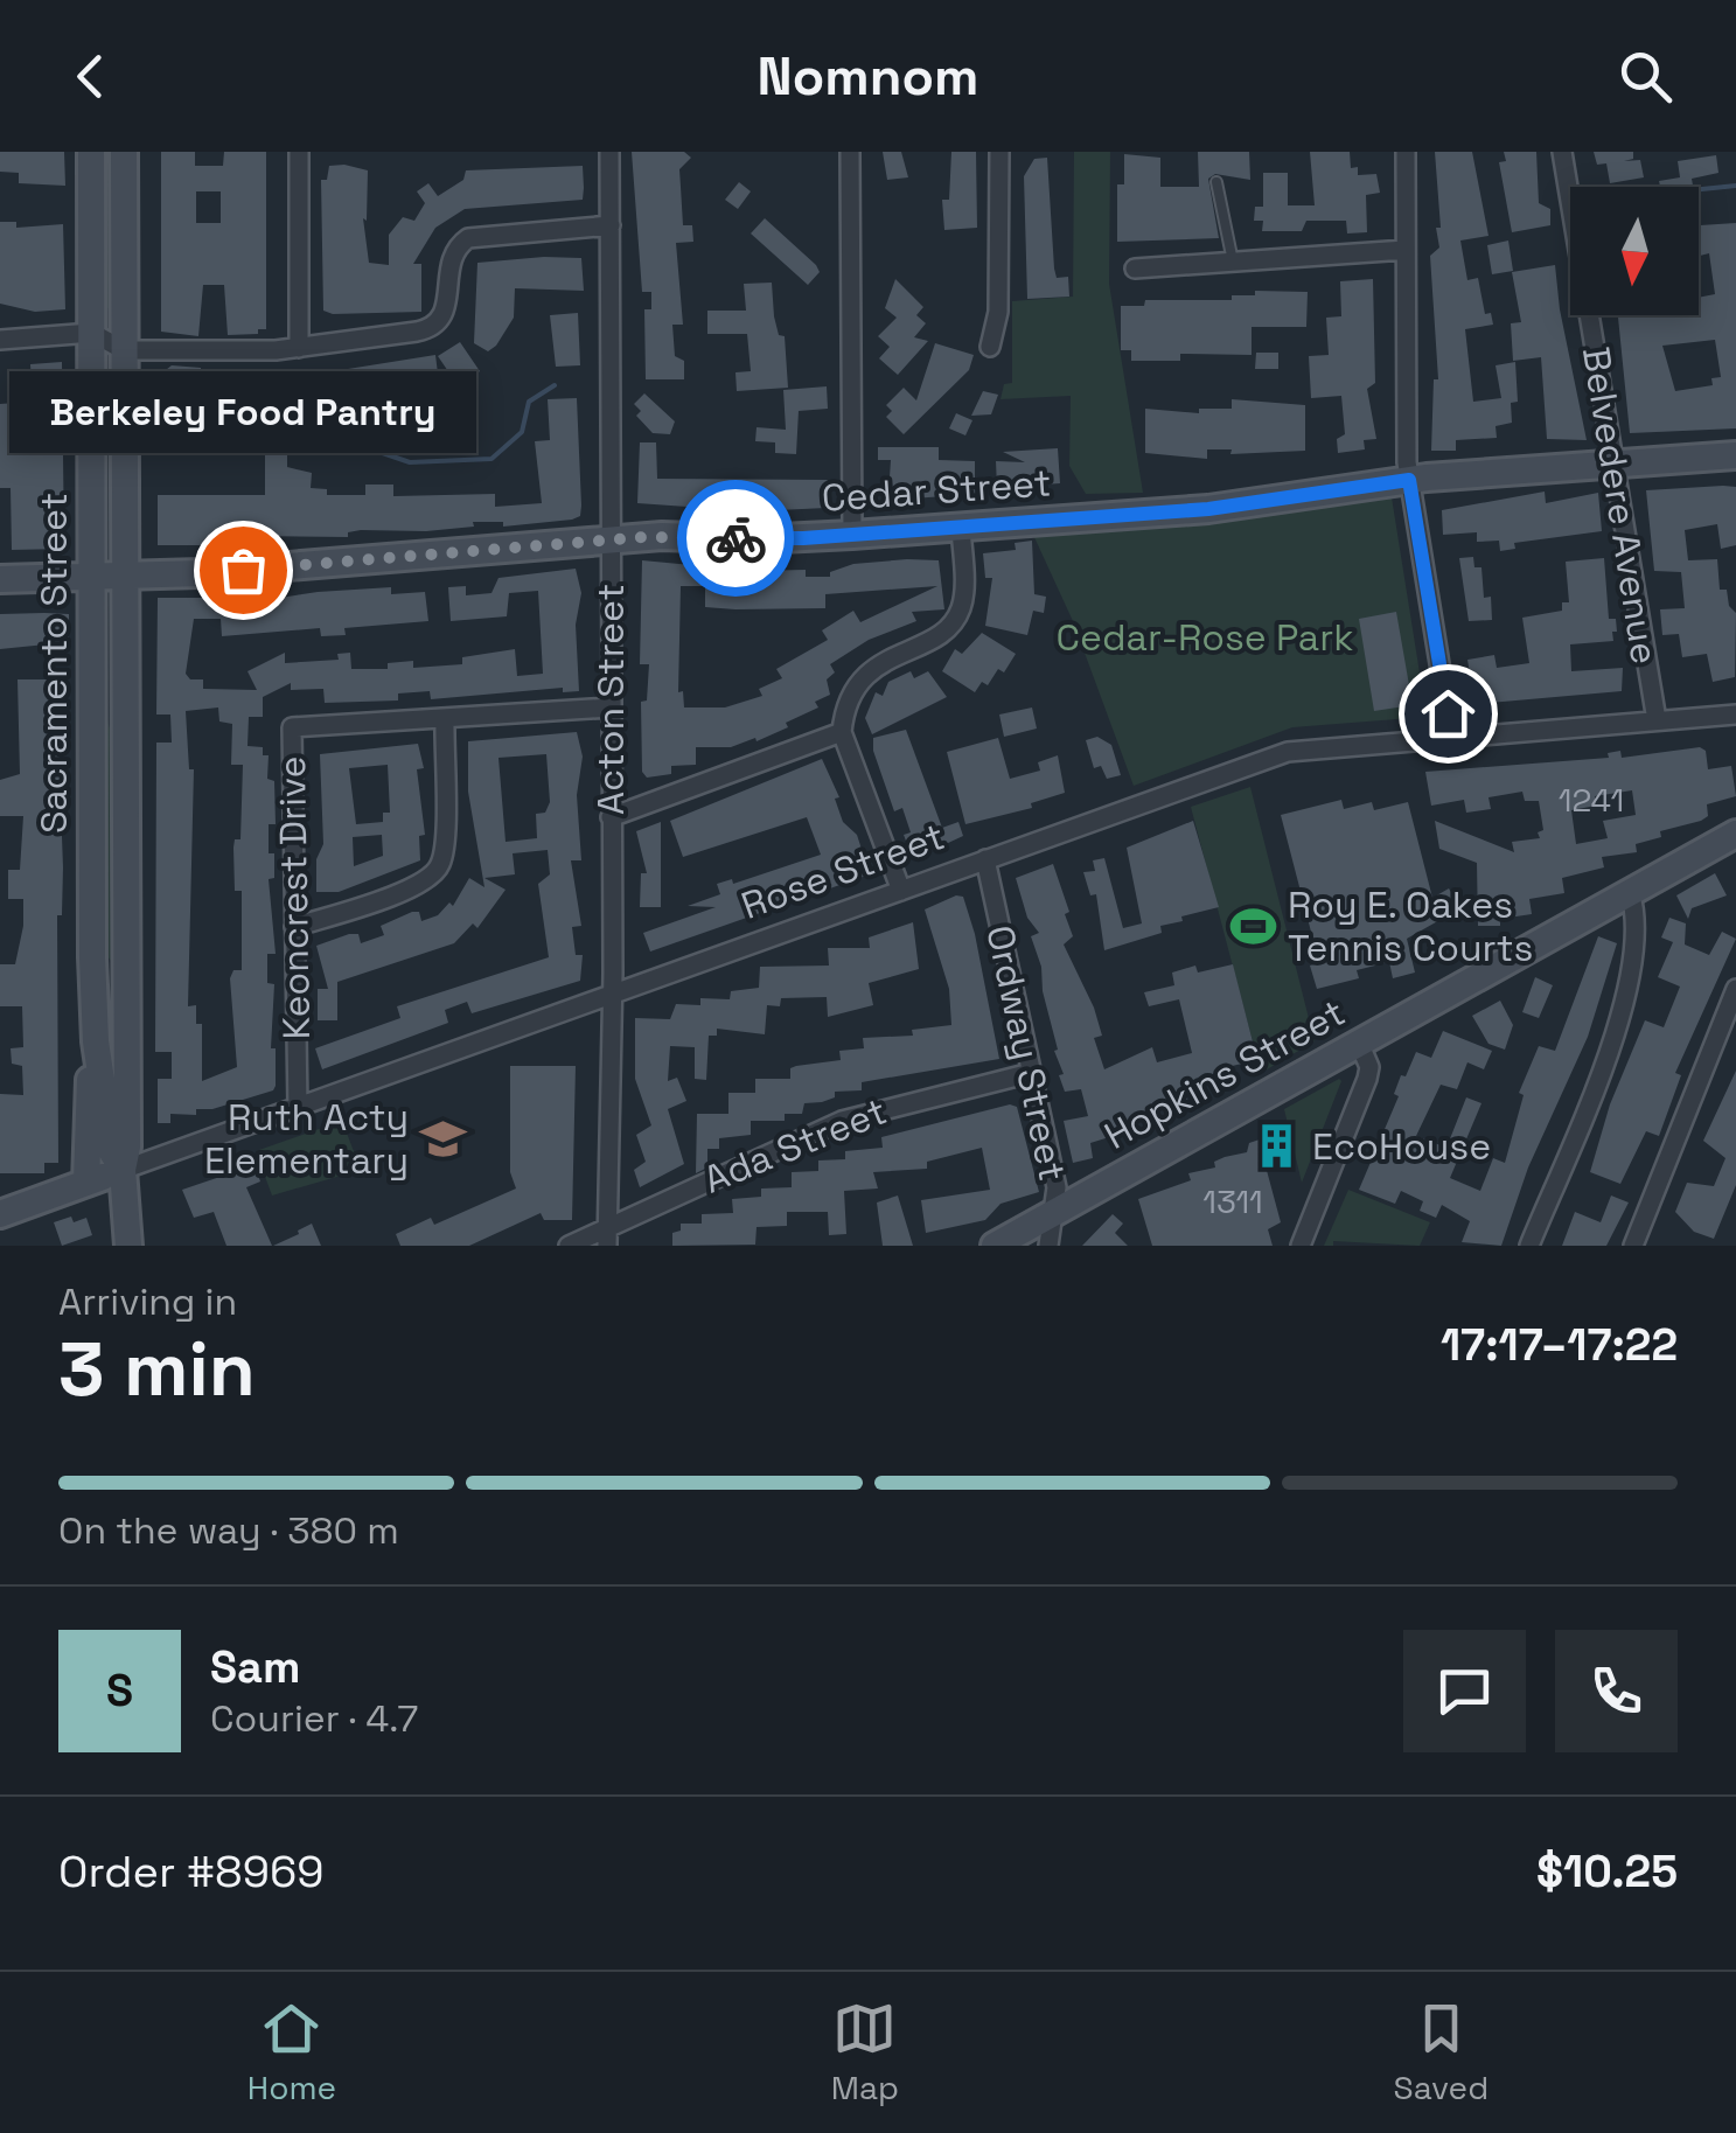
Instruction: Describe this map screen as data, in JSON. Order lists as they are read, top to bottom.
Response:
{
  "streets": {
    "street": [
      "Cedar Street",
      "Belvedere Avenue",
      "Sacramento Street",
      "Acton Street",
      "Rose Street",
      "Keoncrest Drive",
      "Ordway Street",
      "Hopkins Street",
      "Ada Street"
    ]
  },
  "crossings": [
    ["Cedar Street", "Belvedere Avenue"],
    ["Cedar Street", "Sacramento Street"],
    ["Cedar Street", "Acton Street"],
    ["Belvedere Avenue", "Rose Street"],
    ["Sacramento Street", "Rose Street"],
    ["Acton Street", "Rose Street"],
    ["Acton Street", "Keoncrest Drive"],
    ["Acton Street", "Ada Street"],
    ["Rose Street", "Keoncrest Drive"],
    ["Rose Street", "Ordway Street"],
    ["Ordway Street", "Hopkins Street"],
    ["Ordway Street", "Ada Street"]
  ],
  "parks": ["Cedar-Rose Park"],
  "places": {
    "other": ["Berkeley Food Pantry"],
    "sports": ["Roy E. Oakes Tennis Courts"],
    "school or university": ["Ruth Acty Elementary"],
    "building": ["EcoHouse"]
  },
  "house_numbers": ["1241", "1311"],
  "north": "bottom",
  "page": {
    "header": "Nomnom",
    "bubble": "Berkeley Food Pantry",
    "heading": ["3 min", "Arriving in", "17:17–17:22"],
    "panel": [
      "Sam",
      "Courier · 4.7",
      "Order #8969",
      "$10.25"
    ],
    "bar": "On the way · 380 m",
    "round": "S",
    "tabs": ["Home", "Map", "Saved"]
  }
}
